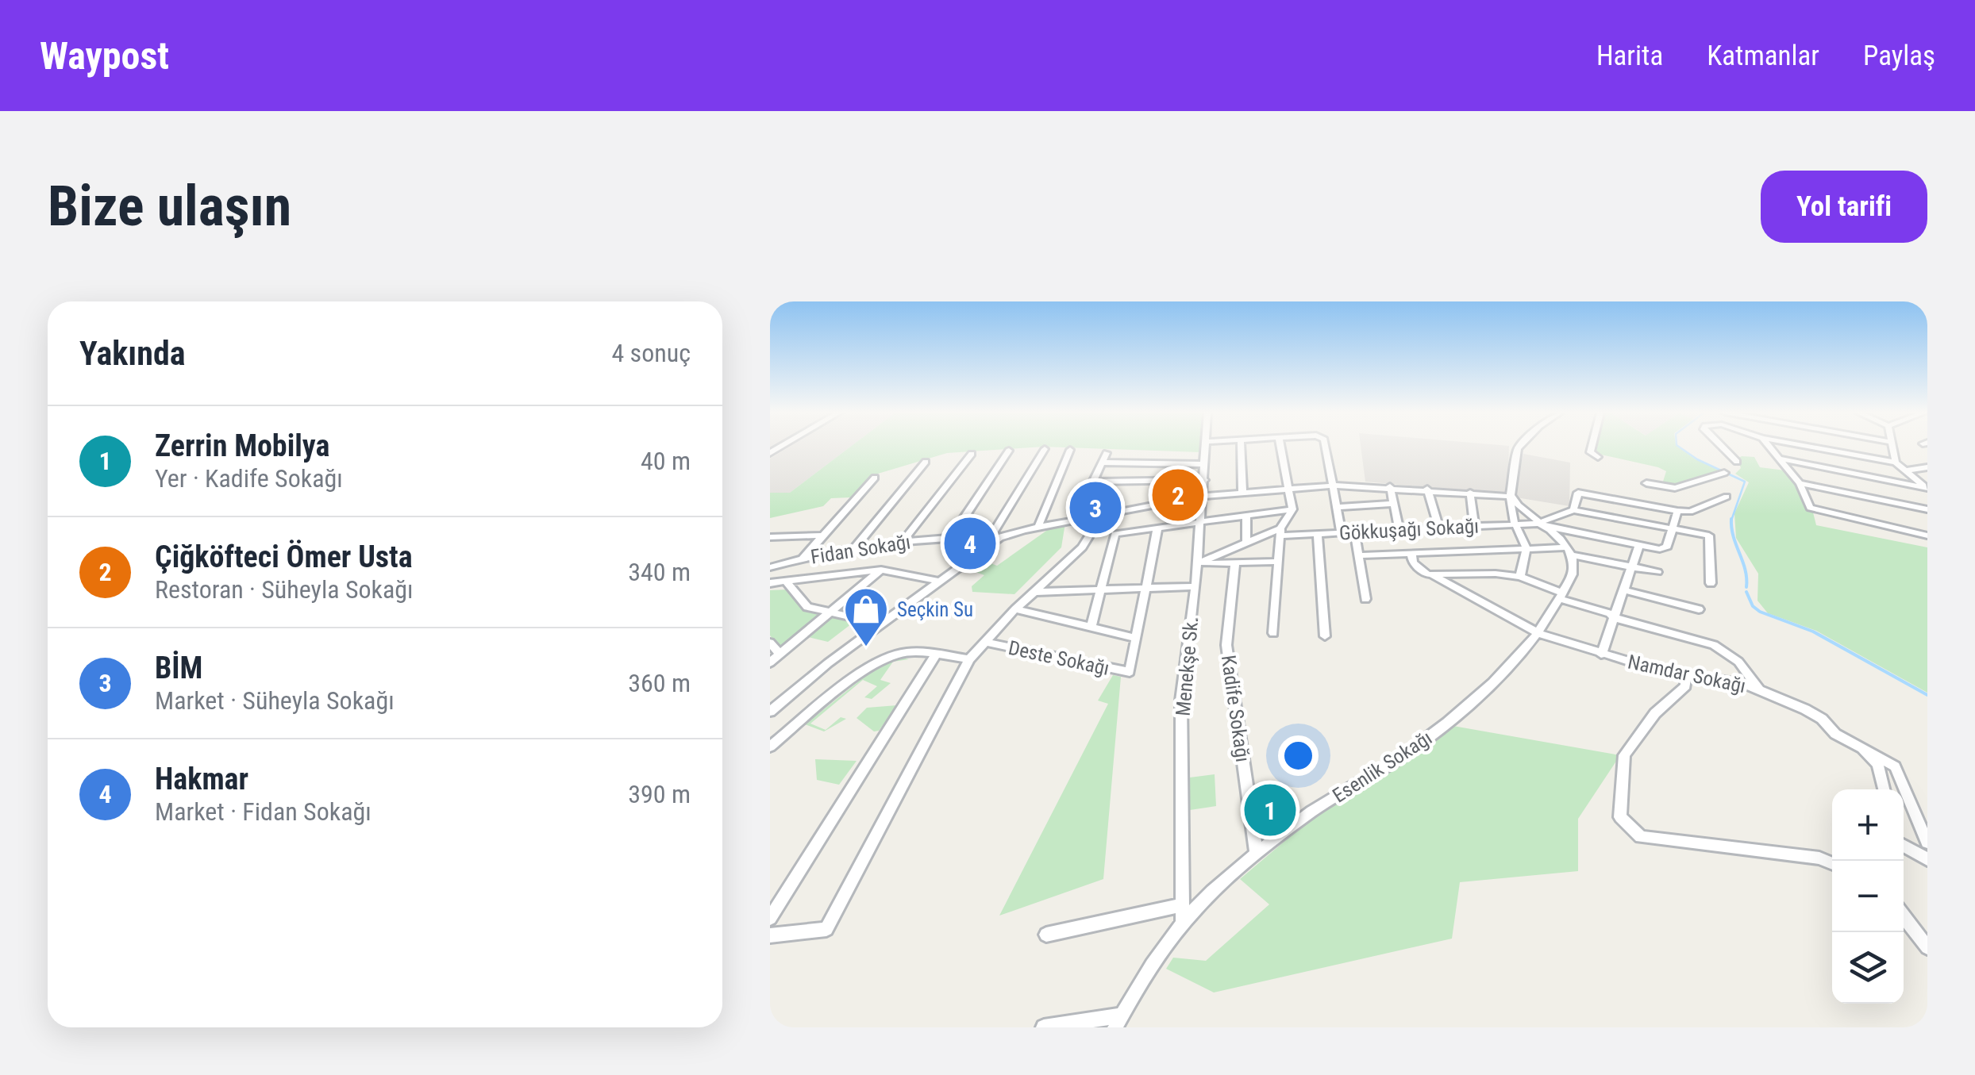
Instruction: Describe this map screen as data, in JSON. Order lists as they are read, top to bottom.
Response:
{
  "streets": {
    "street": [
      "Gökkuşağı Sokağı",
      "Fidan Sokağı",
      "Deste Sokağı",
      "Menekşe Sk.",
      "Namdar Sokağı",
      "Kadife Sokağı",
      "Esenlik Sokağı"
    ]
  },
  "crossings": [
    ["Menekşe Sk.", "Esenlik Sokağı"],
    ["Namdar Sokağı", "Esenlik Sokağı"],
    ["Kadife Sokağı", "Esenlik Sokağı"]
  ],
  "places": {
    "shop": ["Seçkin Su"]
  },
  "page": {
    "header": "Waypost",
    "nav": ["Harita", "Katmanlar", "Paylaş"],
    "buttons": "Yol tarifi",
    "title": "Bize ulaşın",
    "heading": ["Yakında", "4 sonuç"],
    "list": [
      {
        "mark": "1",
        "name": "Zerrin Mobilya",
        "note": "Yer · Kadife Sokağı",
        "value": "40 m"
      },
      {
        "mark": "2",
        "name": "Çiğköfteci Ömer Usta",
        "note": "Restoran · Süheyla Sokağı",
        "value": "340 m"
      },
      {
        "mark": "3",
        "name": "BİM",
        "note": "Market · Süheyla Sokağı",
        "value": "360 m"
      },
      {
        "mark": "4",
        "name": "Hakmar",
        "note": "Market · Fidan Sokağı",
        "value": "390 m"
      }
    ],
    "pins": [
      "2",
      "3",
      "4",
      "1"
    ],
    "map_buttons": ["+", "−"]
  }
}
